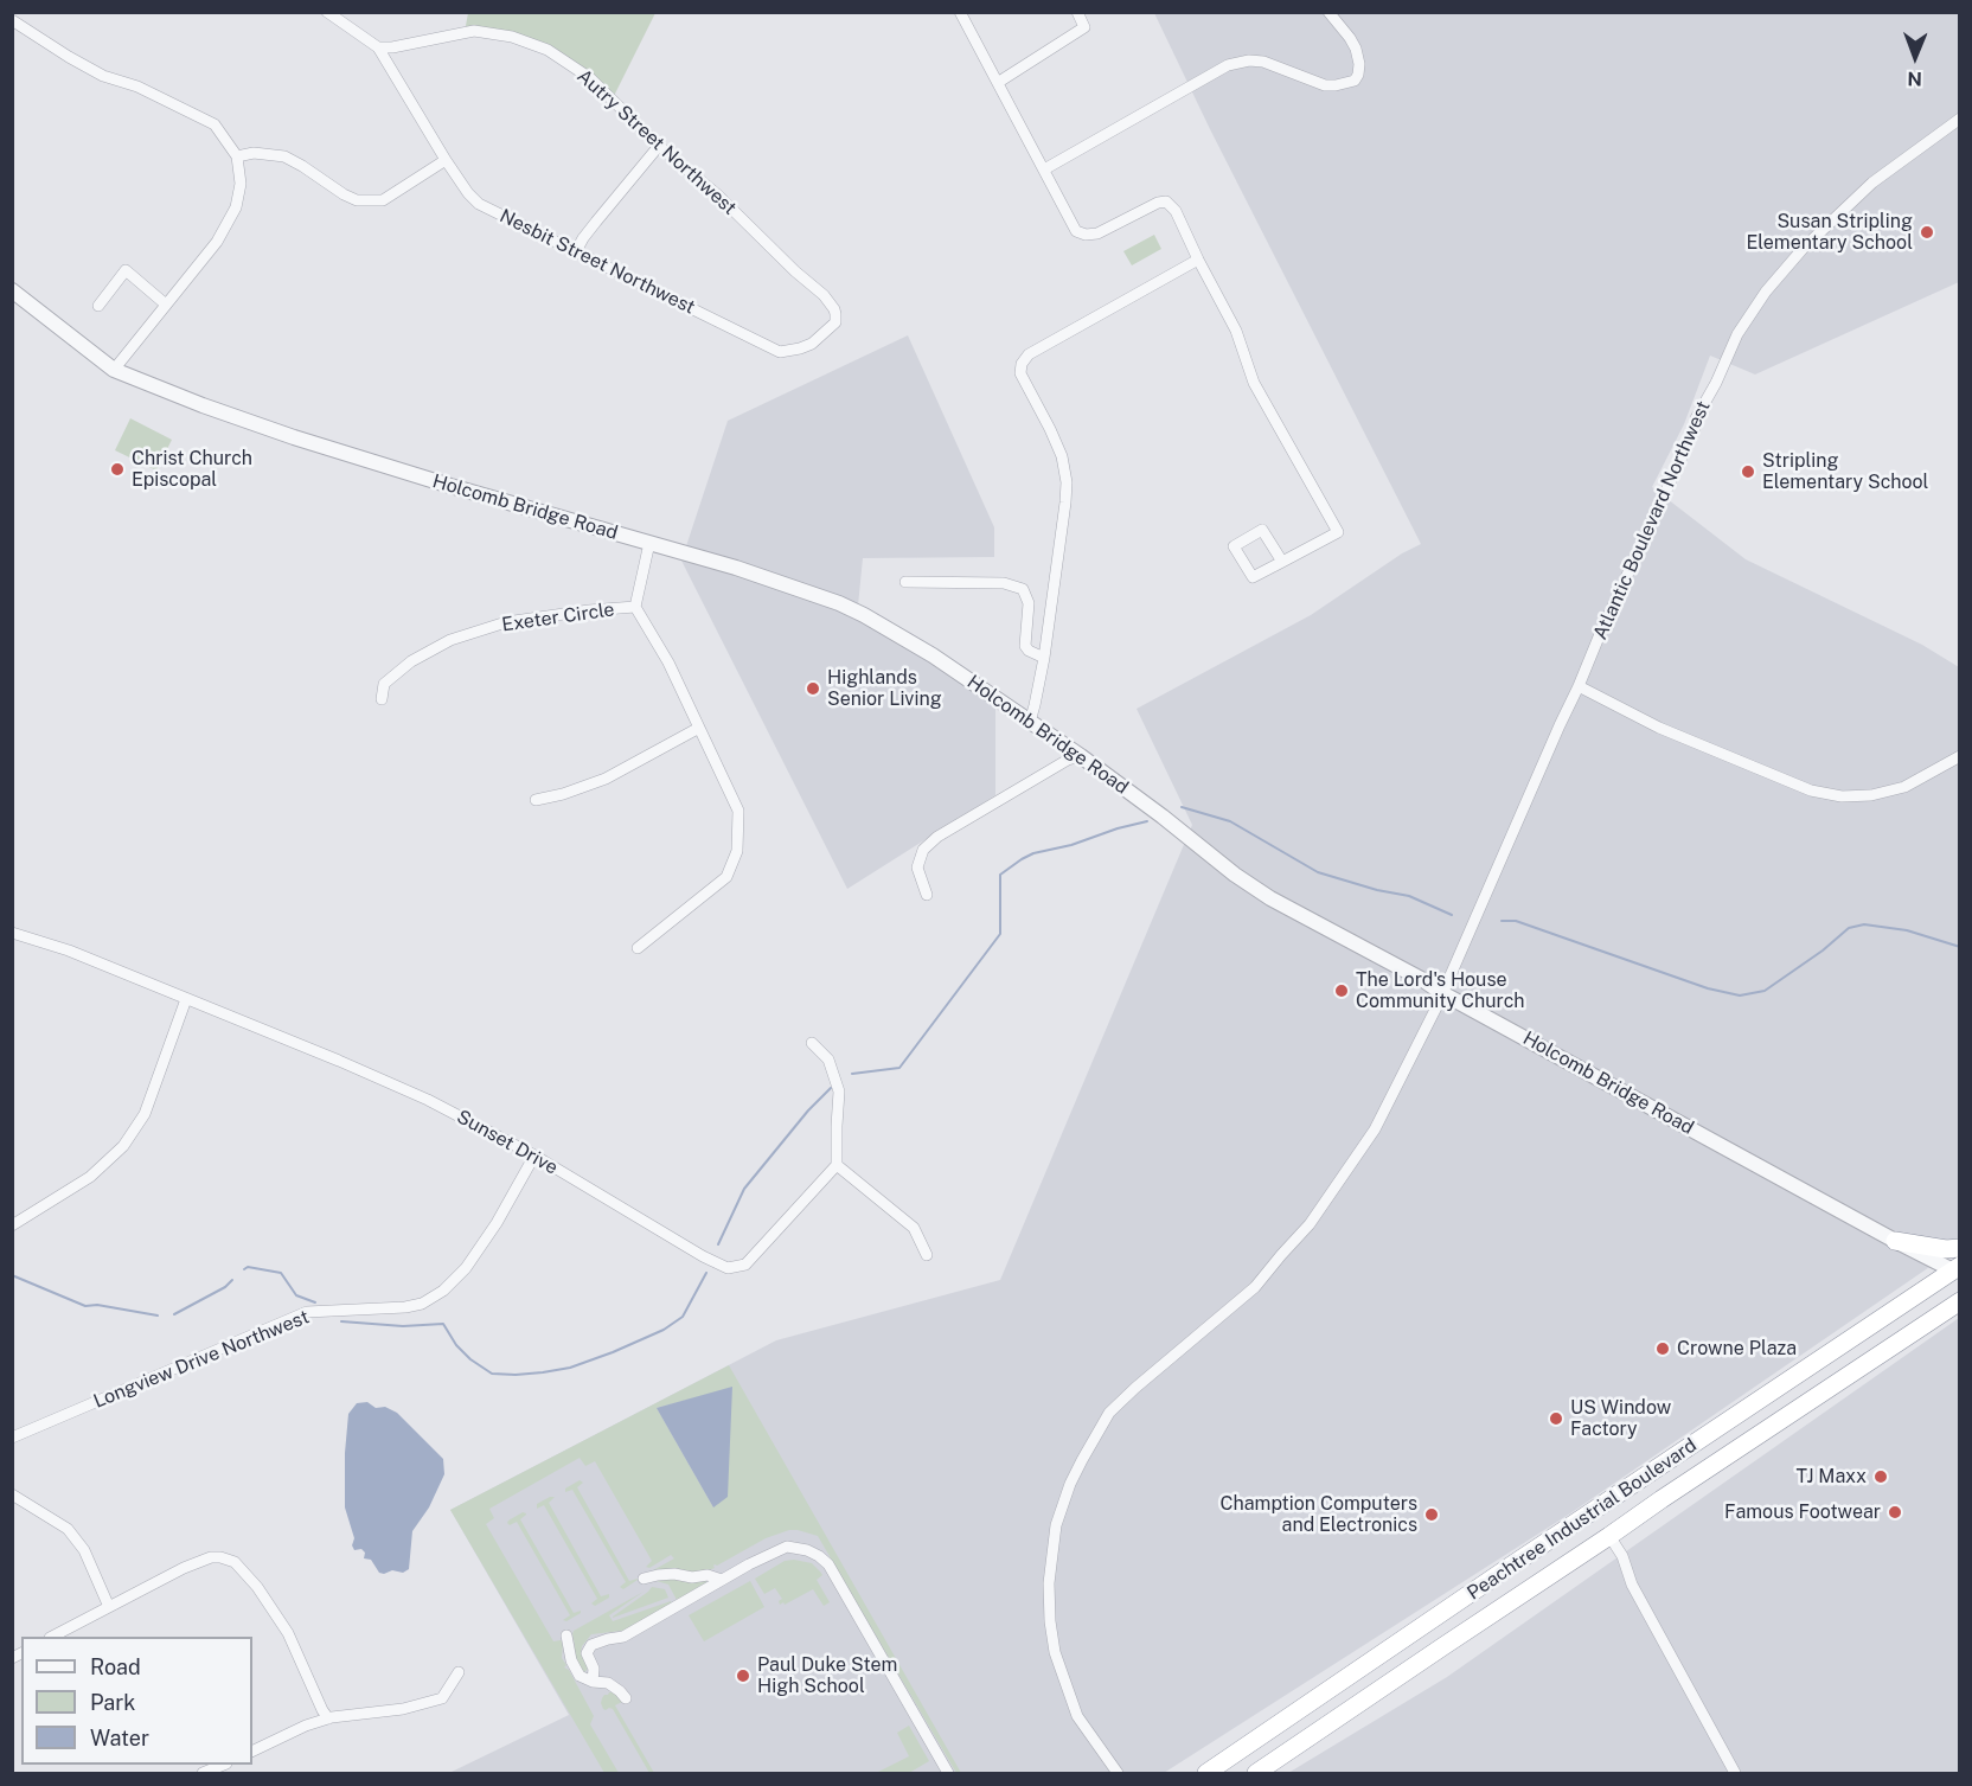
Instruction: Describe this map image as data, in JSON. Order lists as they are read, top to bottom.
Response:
{
  "streets": {
    "highway": ["Peachtree Industrial Boulevard"],
    "street": [
      "Autry Street Northwest",
      "Nesbit Street Northwest",
      "Holcomb Bridge Road",
      "Atlantic Boulevard Northwest",
      "Exeter Circle",
      "Sunset Drive",
      "Longview Drive Northwest"
    ]
  },
  "crossings": [
    ["Autry Street Northwest", "Nesbit Street Northwest"],
    ["Holcomb Bridge Road", "Atlantic Boulevard Northwest"],
    ["Holcomb Bridge Road", "Peachtree Industrial Boulevard"],
    ["Sunset Drive", "Longview Drive Northwest"]
  ],
  "places": [
    "Susan Stripling Elementary School",
    "Christ Church Episcopal",
    "Stripling Elementary School",
    "Highlands Senior Living",
    "The Lord's House Community Church",
    "Crowne Plaza",
    "US Window Factory",
    "TJ Maxx",
    "Famous Footwear",
    "Chamption Computers and Electronics",
    "Paul Duke Stem High School"
  ],
  "legend": ["Road", "Park", "Water"],
  "north": "bottom"
}
